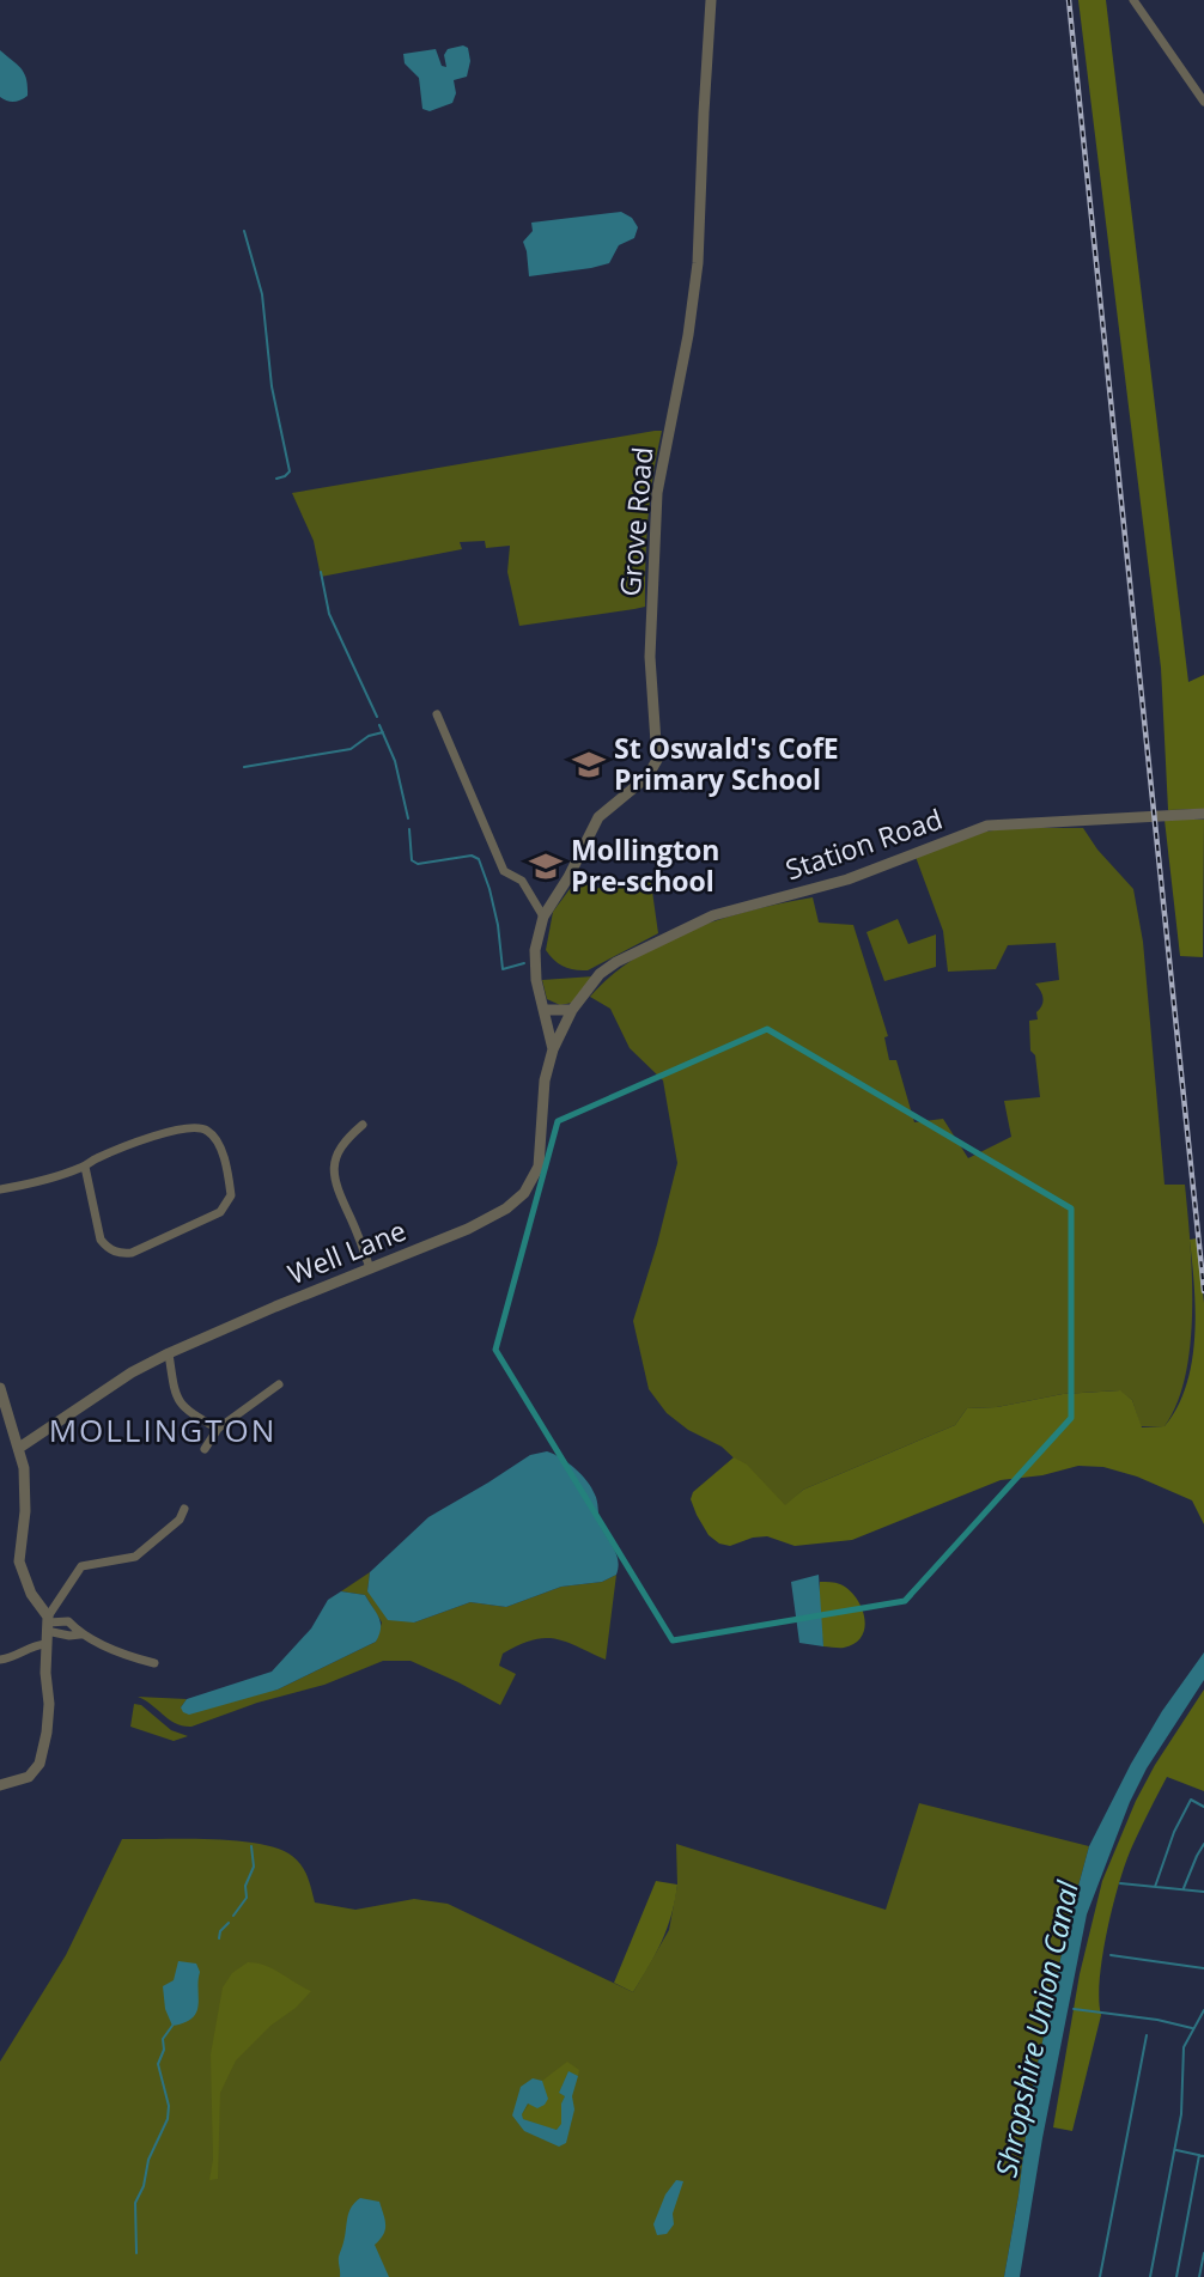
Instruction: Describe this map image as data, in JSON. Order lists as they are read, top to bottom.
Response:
{
  "streets": {
    "street": ["Grove Road", "Station Road", "Well Lane"]
  },
  "crossings": [
    ["Grove Road", "Well Lane"],
    ["Station Road", "Well Lane"]
  ],
  "districts": ["MOLLINGTON"],
  "water": ["Shropshire Union Canal"],
  "places": {
    "school or university": ["St Oswald's CofE Primary School", "Mollington Pre-school"]
  }
}
